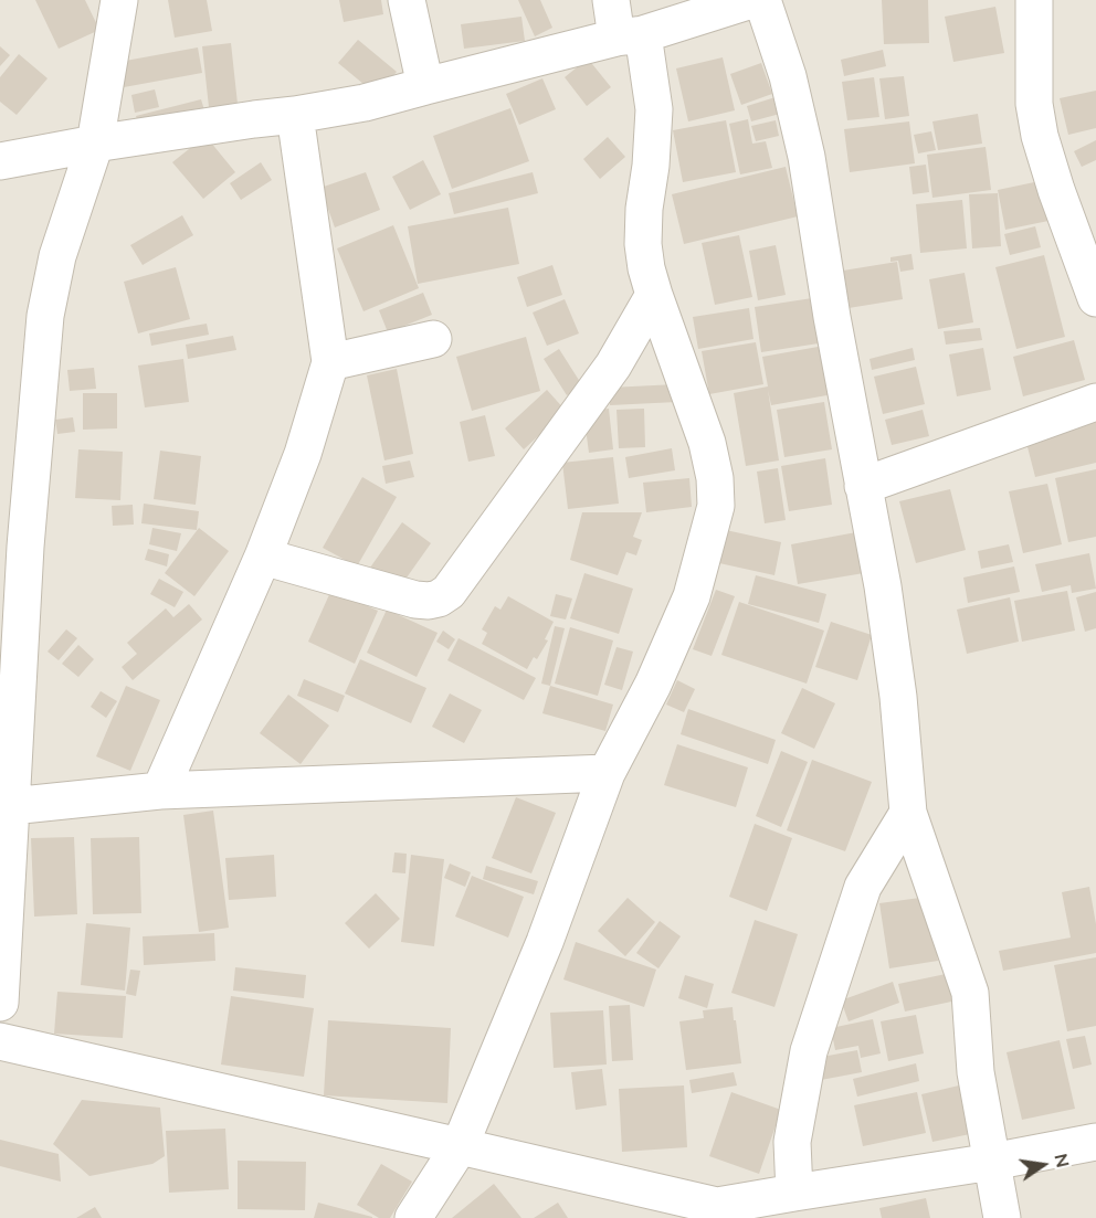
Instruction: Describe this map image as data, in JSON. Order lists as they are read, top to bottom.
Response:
{
  "north": "right"
}
